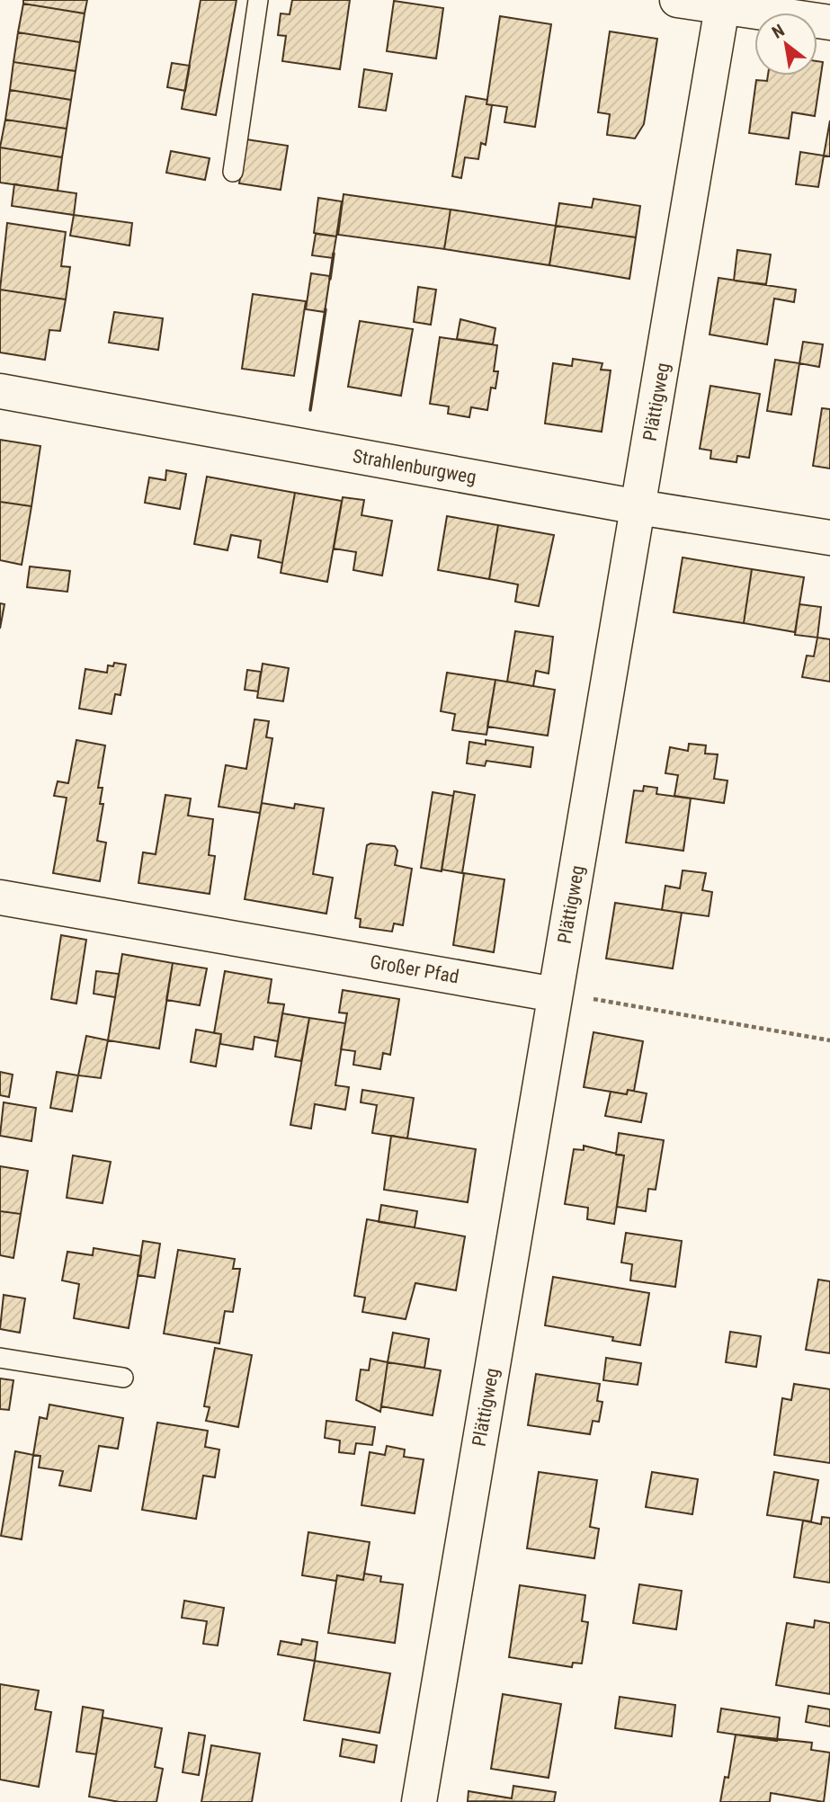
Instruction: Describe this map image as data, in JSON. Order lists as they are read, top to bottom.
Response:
{
  "streets": {
    "street": ["Plättigweg", "Strahlenburgweg", "Großer Pfad"]
  },
  "crossings": [
    ["Plättigweg", "Strahlenburgweg"],
    ["Plättigweg", "Großer Pfad"]
  ],
  "north": "top left"
}
